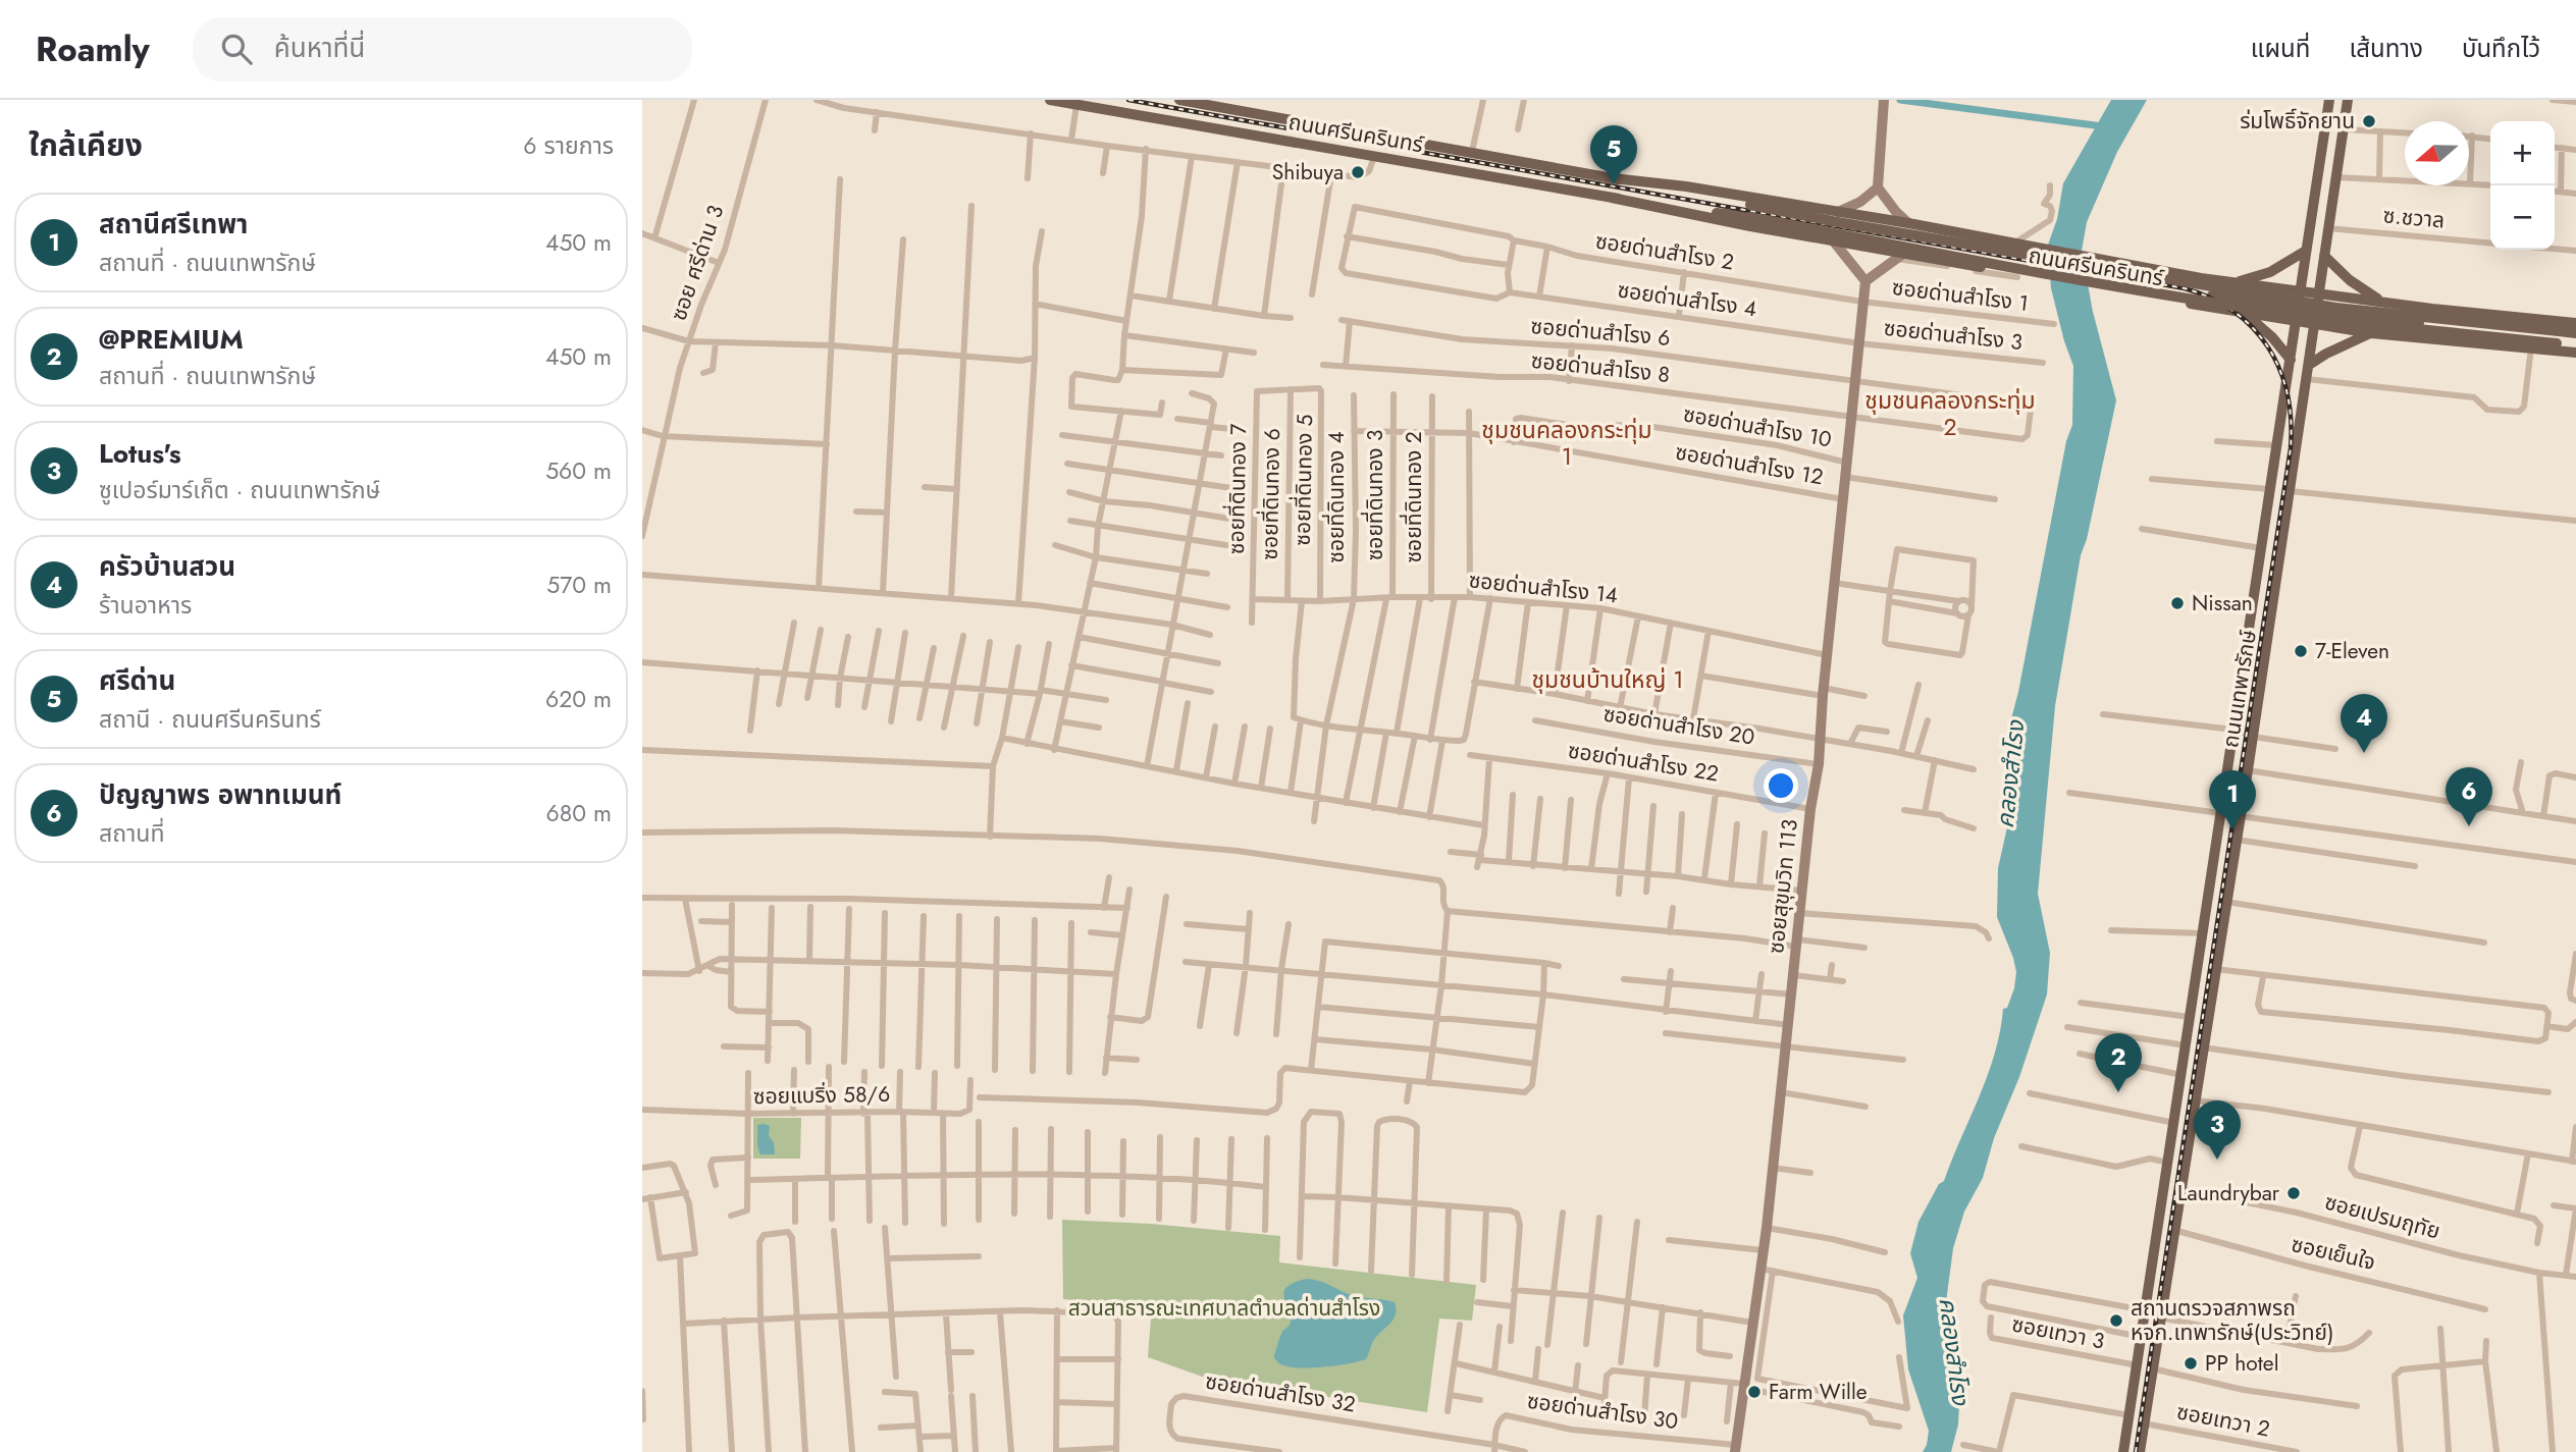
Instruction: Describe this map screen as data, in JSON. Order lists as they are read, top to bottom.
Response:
{
  "streets": {
    "main road": ["ถนนศรีนครินทร์", "ถนนเทพารักษ์", "ซอยสุขุมวิท 113"],
    "street": [
      "ซ.ชวาล",
      "ซอยด่านสำโรง 2",
      "ซอย ศรีด่าน 3",
      "ซอยด่านสำโรง 1",
      "ซอยด่านสำโรง 4",
      "ซอยด่านสำโรง 6",
      "ซอยด่านสำโรง 3",
      "ซอยด่านสำโรง 8",
      "ซอยด่านสำโรง 10",
      "ซอยด่านสำโรง 12",
      "ซอยที่ดินทอง 5",
      "ซอยที่ดินทอง 7",
      "ซอยที่ดินทอง 6",
      "ซอยที่ดินทอง 3",
      "ซอยที่ดินทอง 4",
      "ซอยที่ดินทอง 2",
      "ซอยด่านสำโรง 14",
      "ซอยด่านสำโรง 20",
      "ซอยด่านสำโรง 22",
      "ซอยแบริ่ง 58/6",
      "ซอยเปรมฤทัย",
      "ซอยเย็นใจ",
      "ซอยเทวา 3",
      "ซอยด่านสำโรง 32",
      "ซอยด่านสำโรง 30",
      "ซอยเทวา 2"
    ]
  },
  "crossings": [
    ["ถนนศรีนครินทร์", "ถนนเทพารักษ์"],
    ["ซ.ชวาล", "ถนนเทพารักษ์"],
    ["ซอยด่านสำโรง 2", "ซอยด่านสำโรง 1"],
    ["ซอยด่านสำโรง 2", "ซอยด่านสำโรง 4"],
    ["ซอยด่านสำโรง 2", "ซอยสุขุมวิท 113"],
    ["ซอยด่านสำโรง 1", "ซอยสุขุมวิท 113"],
    ["ซอยด่านสำโรง 4", "ซอยด่านสำโรง 3"],
    ["ซอยด่านสำโรง 4", "ซอยสุขุมวิท 113"],
    ["ซอยด่านสำโรง 6", "ซอยด่านสำโรง 8"],
    ["ซอยด่านสำโรง 6", "ซอยสุขุมวิท 113"],
    ["ซอยด่านสำโรง 3", "ซอยสุขุมวิท 113"],
    ["ซอยด่านสำโรง 8", "ซอยสุขุมวิท 113"],
    ["ซอยด่านสำโรง 10", "ซอยด่านสำโรง 12"],
    ["ซอยด่านสำโรง 10", "ซอยสุขุมวิท 113"],
    ["ซอยด่านสำโรง 12", "ซอยที่ดินทอง 3"],
    ["ซอยด่านสำโรง 12", "ซอยที่ดินทอง 4"],
    ["ซอยด่านสำโรง 12", "ซอยที่ดินทอง 2"],
    ["ซอยด่านสำโรง 12", "ซอยสุขุมวิท 113"],
    ["ซอยที่ดินทอง 5", "ซอยที่ดินทอง 7"],
    ["ซอยที่ดินทอง 5", "ซอยที่ดินทอง 6"],
    ["ซอยที่ดินทอง 5", "ซอยด่านสำโรง 14"],
    ["ซอยที่ดินทอง 7", "ซอยที่ดินทอง 6"],
    ["ซอยที่ดินทอง 7", "ซอยด่านสำโรง 14"],
    ["ซอยที่ดินทอง 6", "ซอยด่านสำโรง 14"],
    ["ซอยที่ดินทอง 3", "ซอยด่านสำโรง 14"],
    ["ซอยที่ดินทอง 4", "ซอยด่านสำโรง 14"],
    ["ซอยที่ดินทอง 2", "ซอยด่านสำโรง 14"],
    ["ซอยด่านสำโรง 14", "ซอยสุขุมวิท 113"],
    ["ถนนเทพารักษ์", "ซอยเปรมฤทัย"],
    ["ถนนเทพารักษ์", "ซอยเย็นใจ"],
    ["ถนนเทพารักษ์", "ซอยเทวา 3"],
    ["ถนนเทพารักษ์", "ซอยเทวา 2"],
    ["ซอยด่านสำโรง 20", "ซอยสุขุมวิท 113"],
    ["ซอยด่านสำโรง 22", "ซอยสุขุมวิท 113"],
    ["ซอยสุขุมวิท 113", "ซอยด่านสำโรง 30"],
    ["ซอยด่านสำโรง 32", "ซอยด่านสำโรง 30"]
  ],
  "districts": ["ชุมชนคลองกระทุ่ม 2", "ชุมชนคลองกระทุ่ม 1", "ชุมชนบ้านใหญ่ 1"],
  "water": ["คลองสำโรง"],
  "parks": ["สวนสาธารณะเทศบาลตำบลด่านสำโรง"],
  "places": [
    "ร่มโพธิ์จักยาน",
    "Shibuya",
    "Nissan",
    "7-Eleven",
    "Laundrybar",
    "สถานตรวจสภาพรถ หจก.เทพารักษ์(ประวิทย์)",
    "PP hotel",
    "Farm Wille"
  ],
  "north": "left",
  "page": {
    "header": "Roamly",
    "search": "ค้นหาที่นี่",
    "nav": ["แผนที่", "เส้นทาง", "บันทึกไว้"],
    "heading": ["ใกล้เคียง", "6 รายการ"],
    "map_buttons": ["+", "−"],
    "pins": [
      "5",
      "4",
      "6",
      "1",
      "2",
      "3"
    ],
    "list": [
      {
        "mark": "1",
        "name": "สถานีศรีเทพา",
        "note": "สถานที่ · ถนนเทพารักษ์",
        "value": "450 m"
      },
      {
        "mark": "2",
        "name": "@PREMIUM",
        "note": "สถานที่ · ถนนเทพารักษ์",
        "value": "450 m"
      },
      {
        "mark": "3",
        "name": "Lotus's",
        "note": "ซูเปอร์มาร์เก็ต · ถนนเทพารักษ์",
        "value": "560 m"
      },
      {
        "mark": "4",
        "name": "ครัวบ้านสวน",
        "note": "ร้านอาหาร",
        "value": "570 m"
      },
      {
        "mark": "5",
        "name": "ศรีด่าน",
        "note": "สถานี · ถนนศรีนครินทร์",
        "value": "620 m"
      },
      {
        "mark": "6",
        "name": "ปัญญาพร อพาทเมนท์",
        "note": "สถานที่",
        "value": "680 m"
      }
    ]
  }
}
